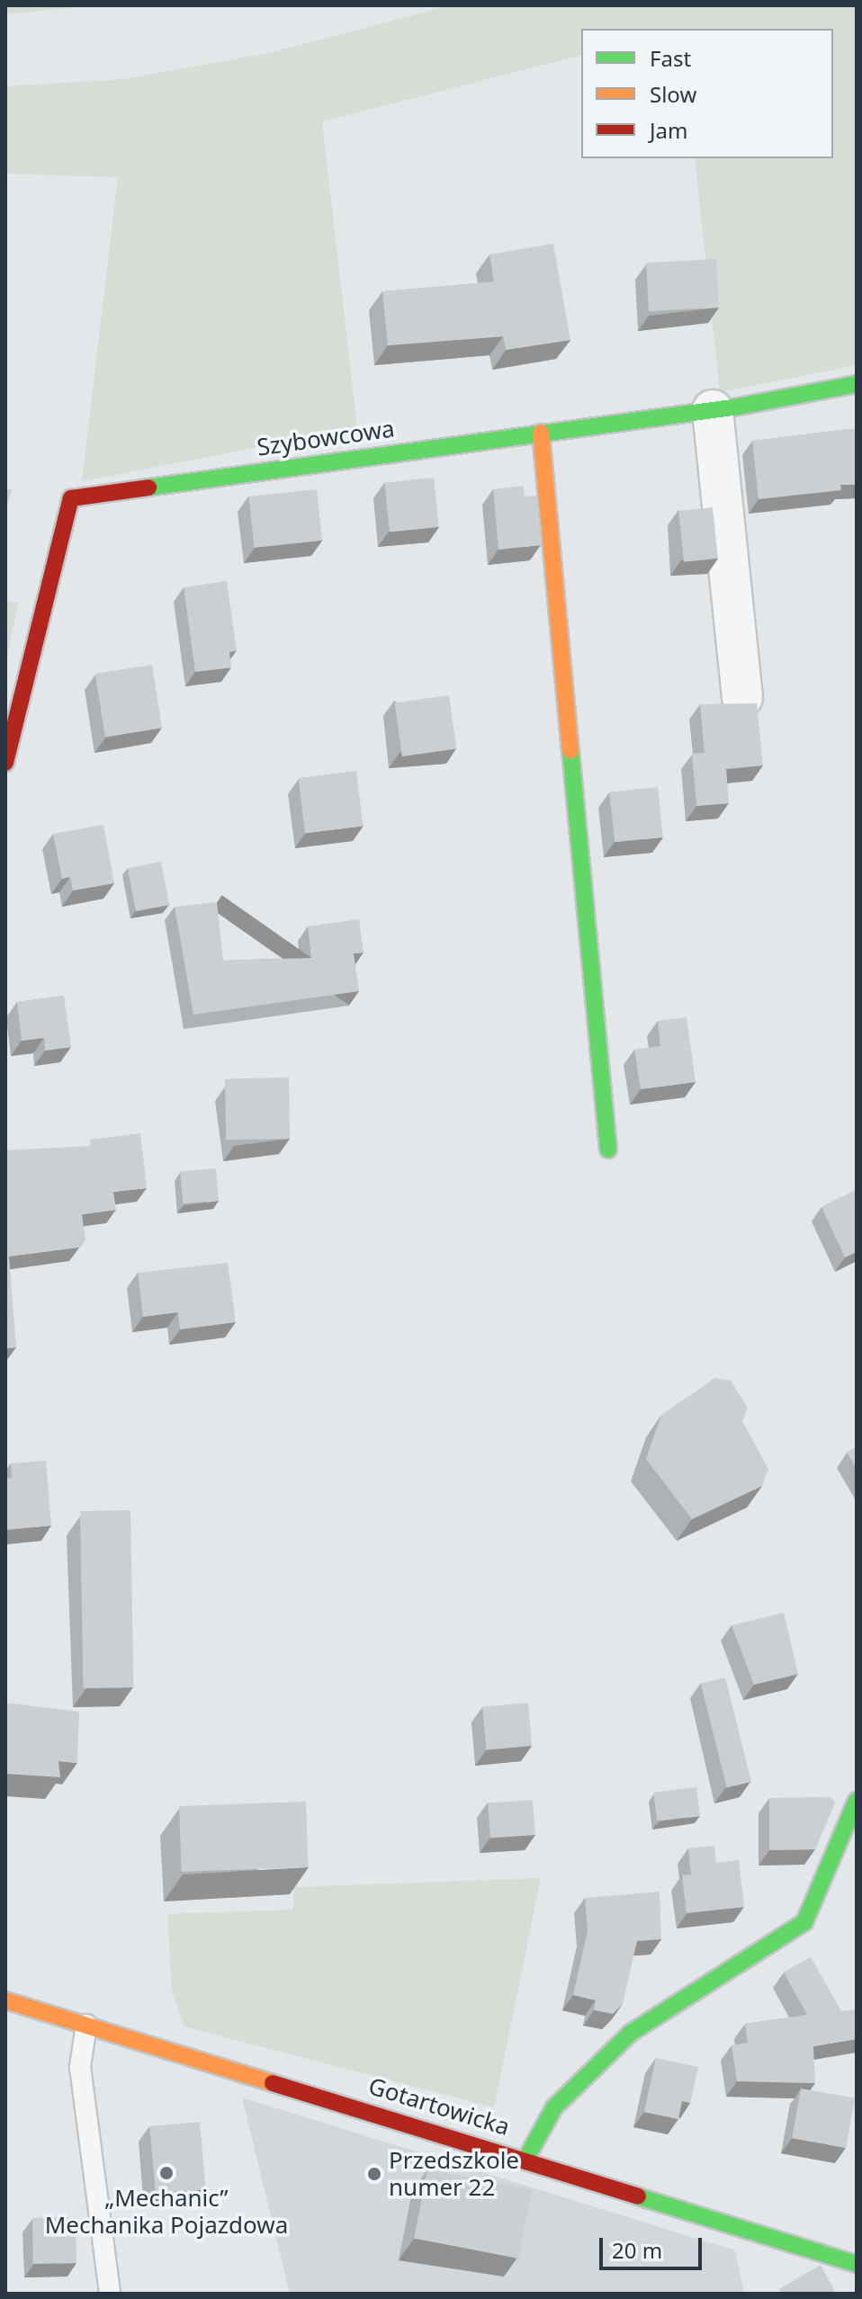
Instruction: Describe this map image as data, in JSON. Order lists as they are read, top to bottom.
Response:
{
  "streets": {
    "street": ["Szybowcowa", "Gotartowicka"]
  },
  "places": ["„Mechanic” Mechanika Pojazdowa", "Przedszkole numer 22"],
  "legend": ["Fast", "Slow", "Jam"],
  "scale_bar": "20 m"
}
